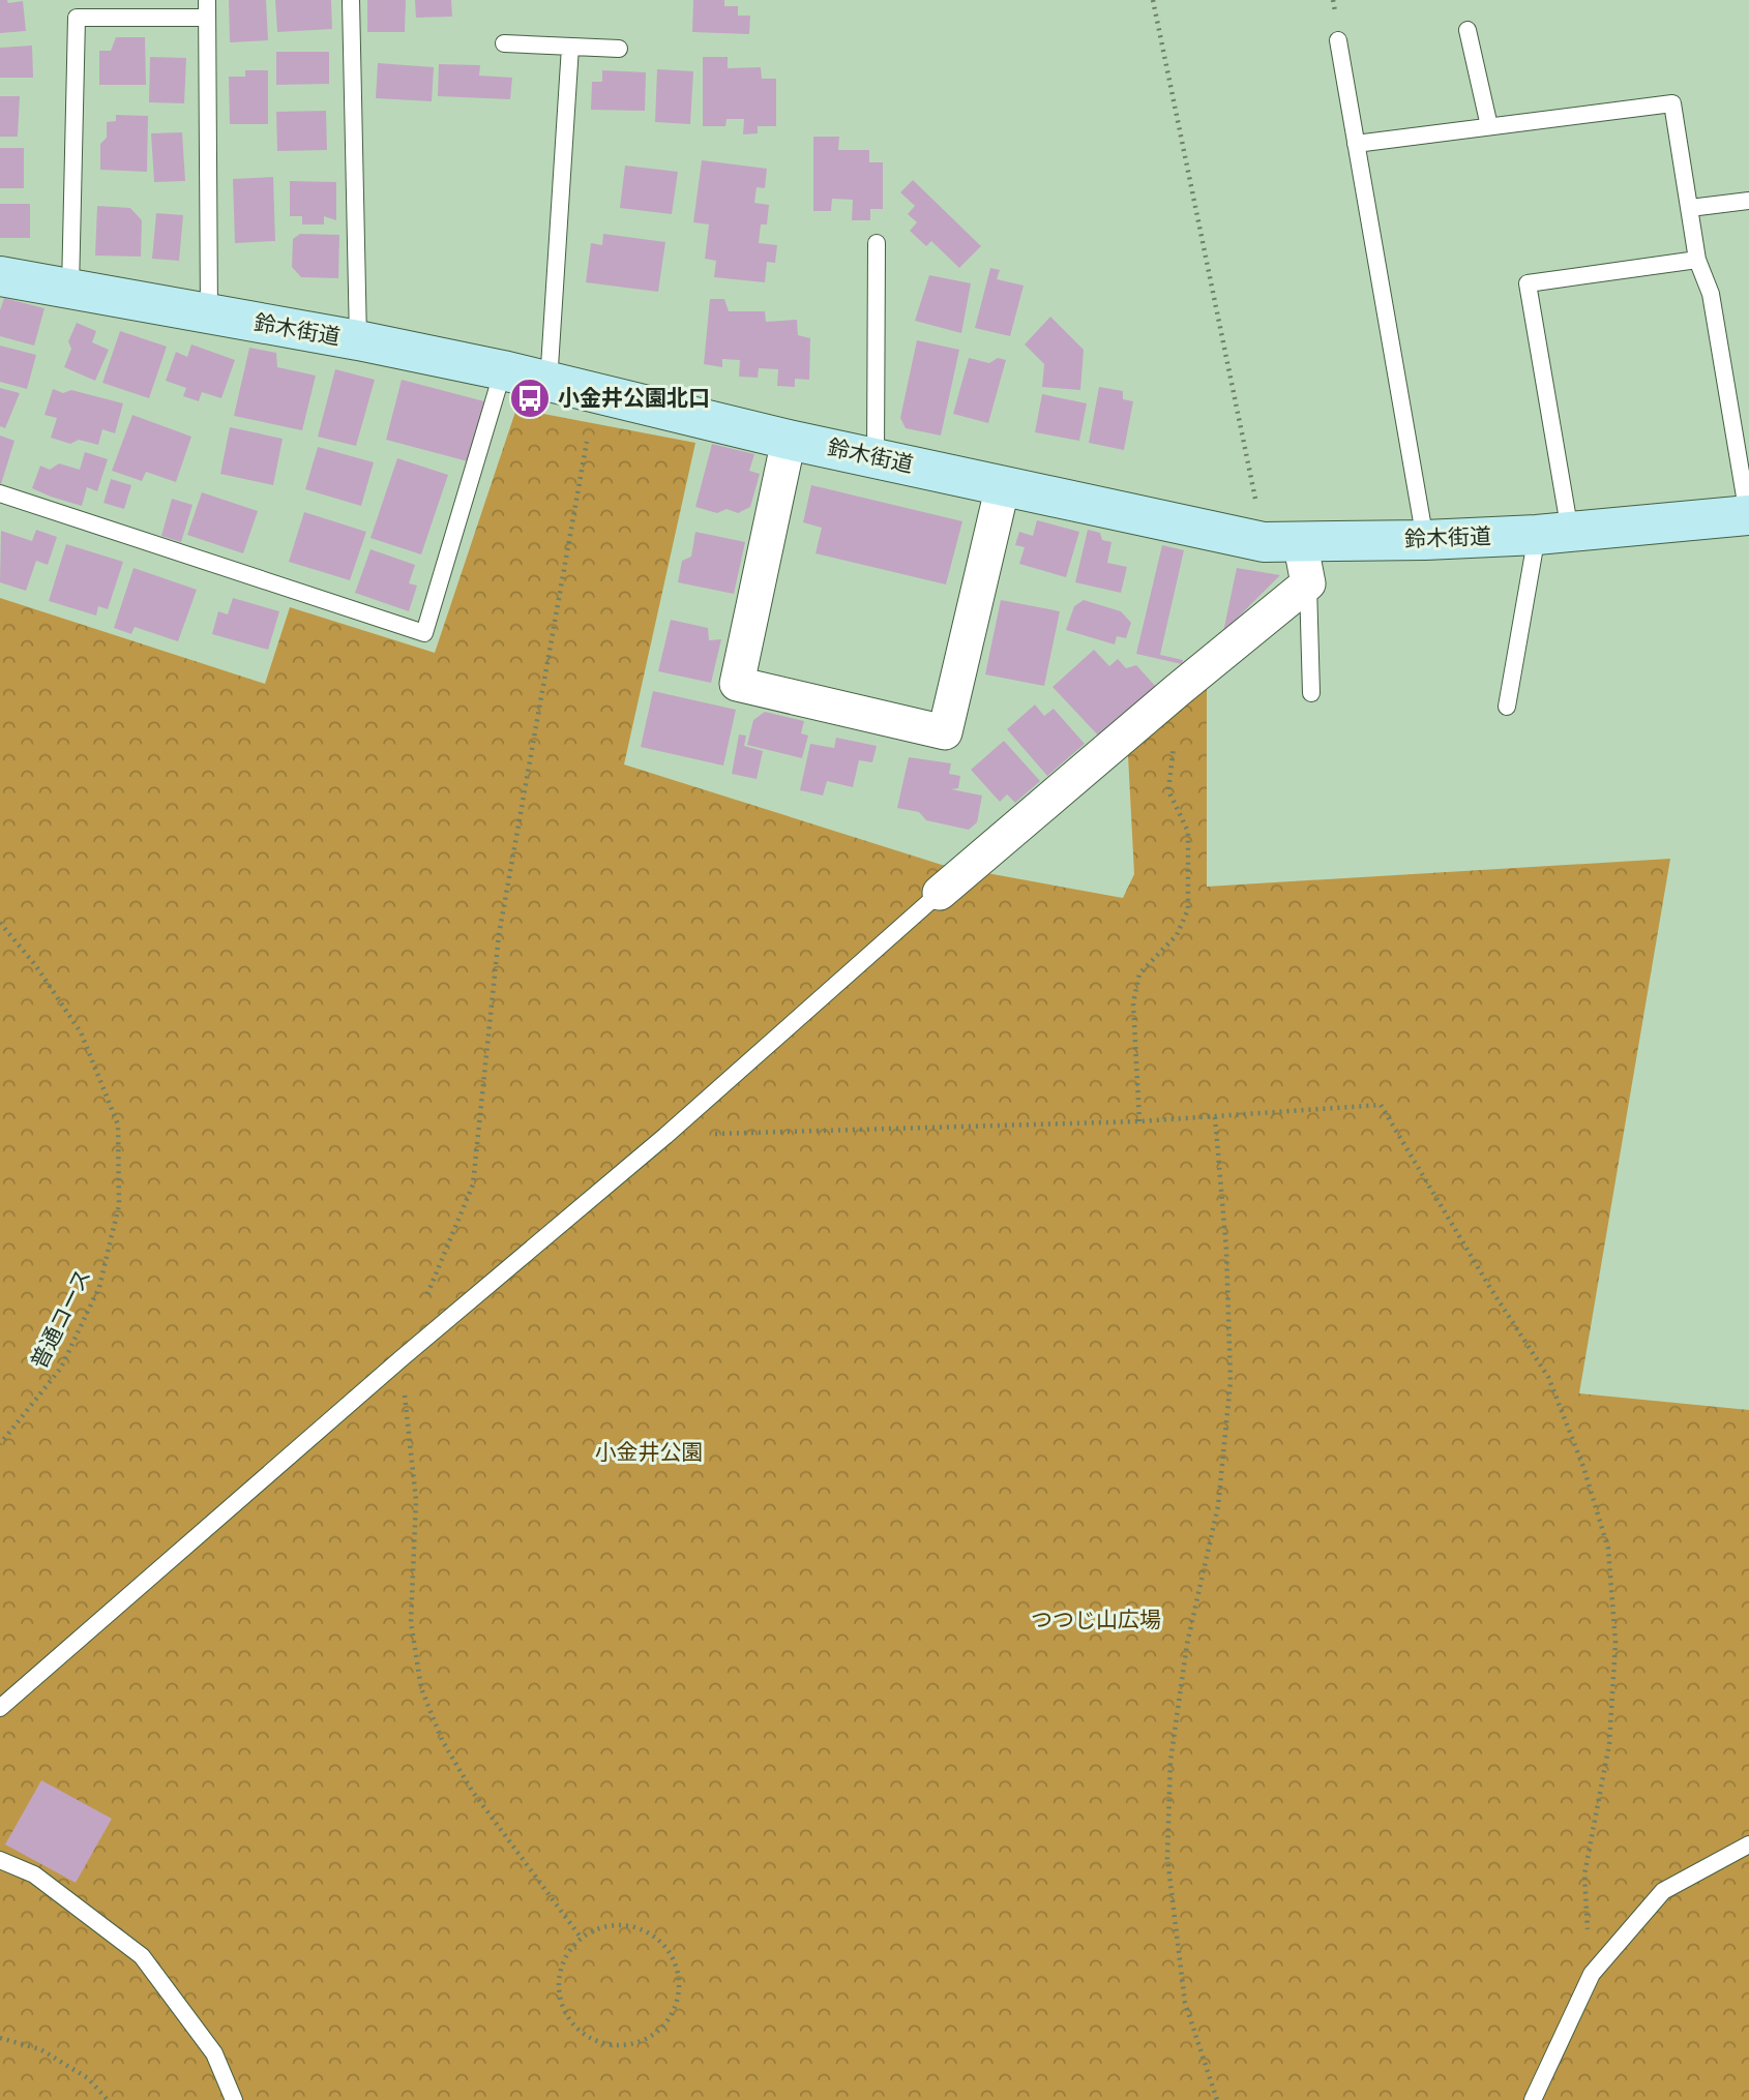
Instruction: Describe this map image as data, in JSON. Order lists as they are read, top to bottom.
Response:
{
  "streets": {
    "street": ["鈴木街道"],
    "path": ["普通コース"]
  },
  "parks": ["小金井公園", "つつじ山広場"],
  "places": {
    "bus stop": ["小金井公園北口"]
  }
}
